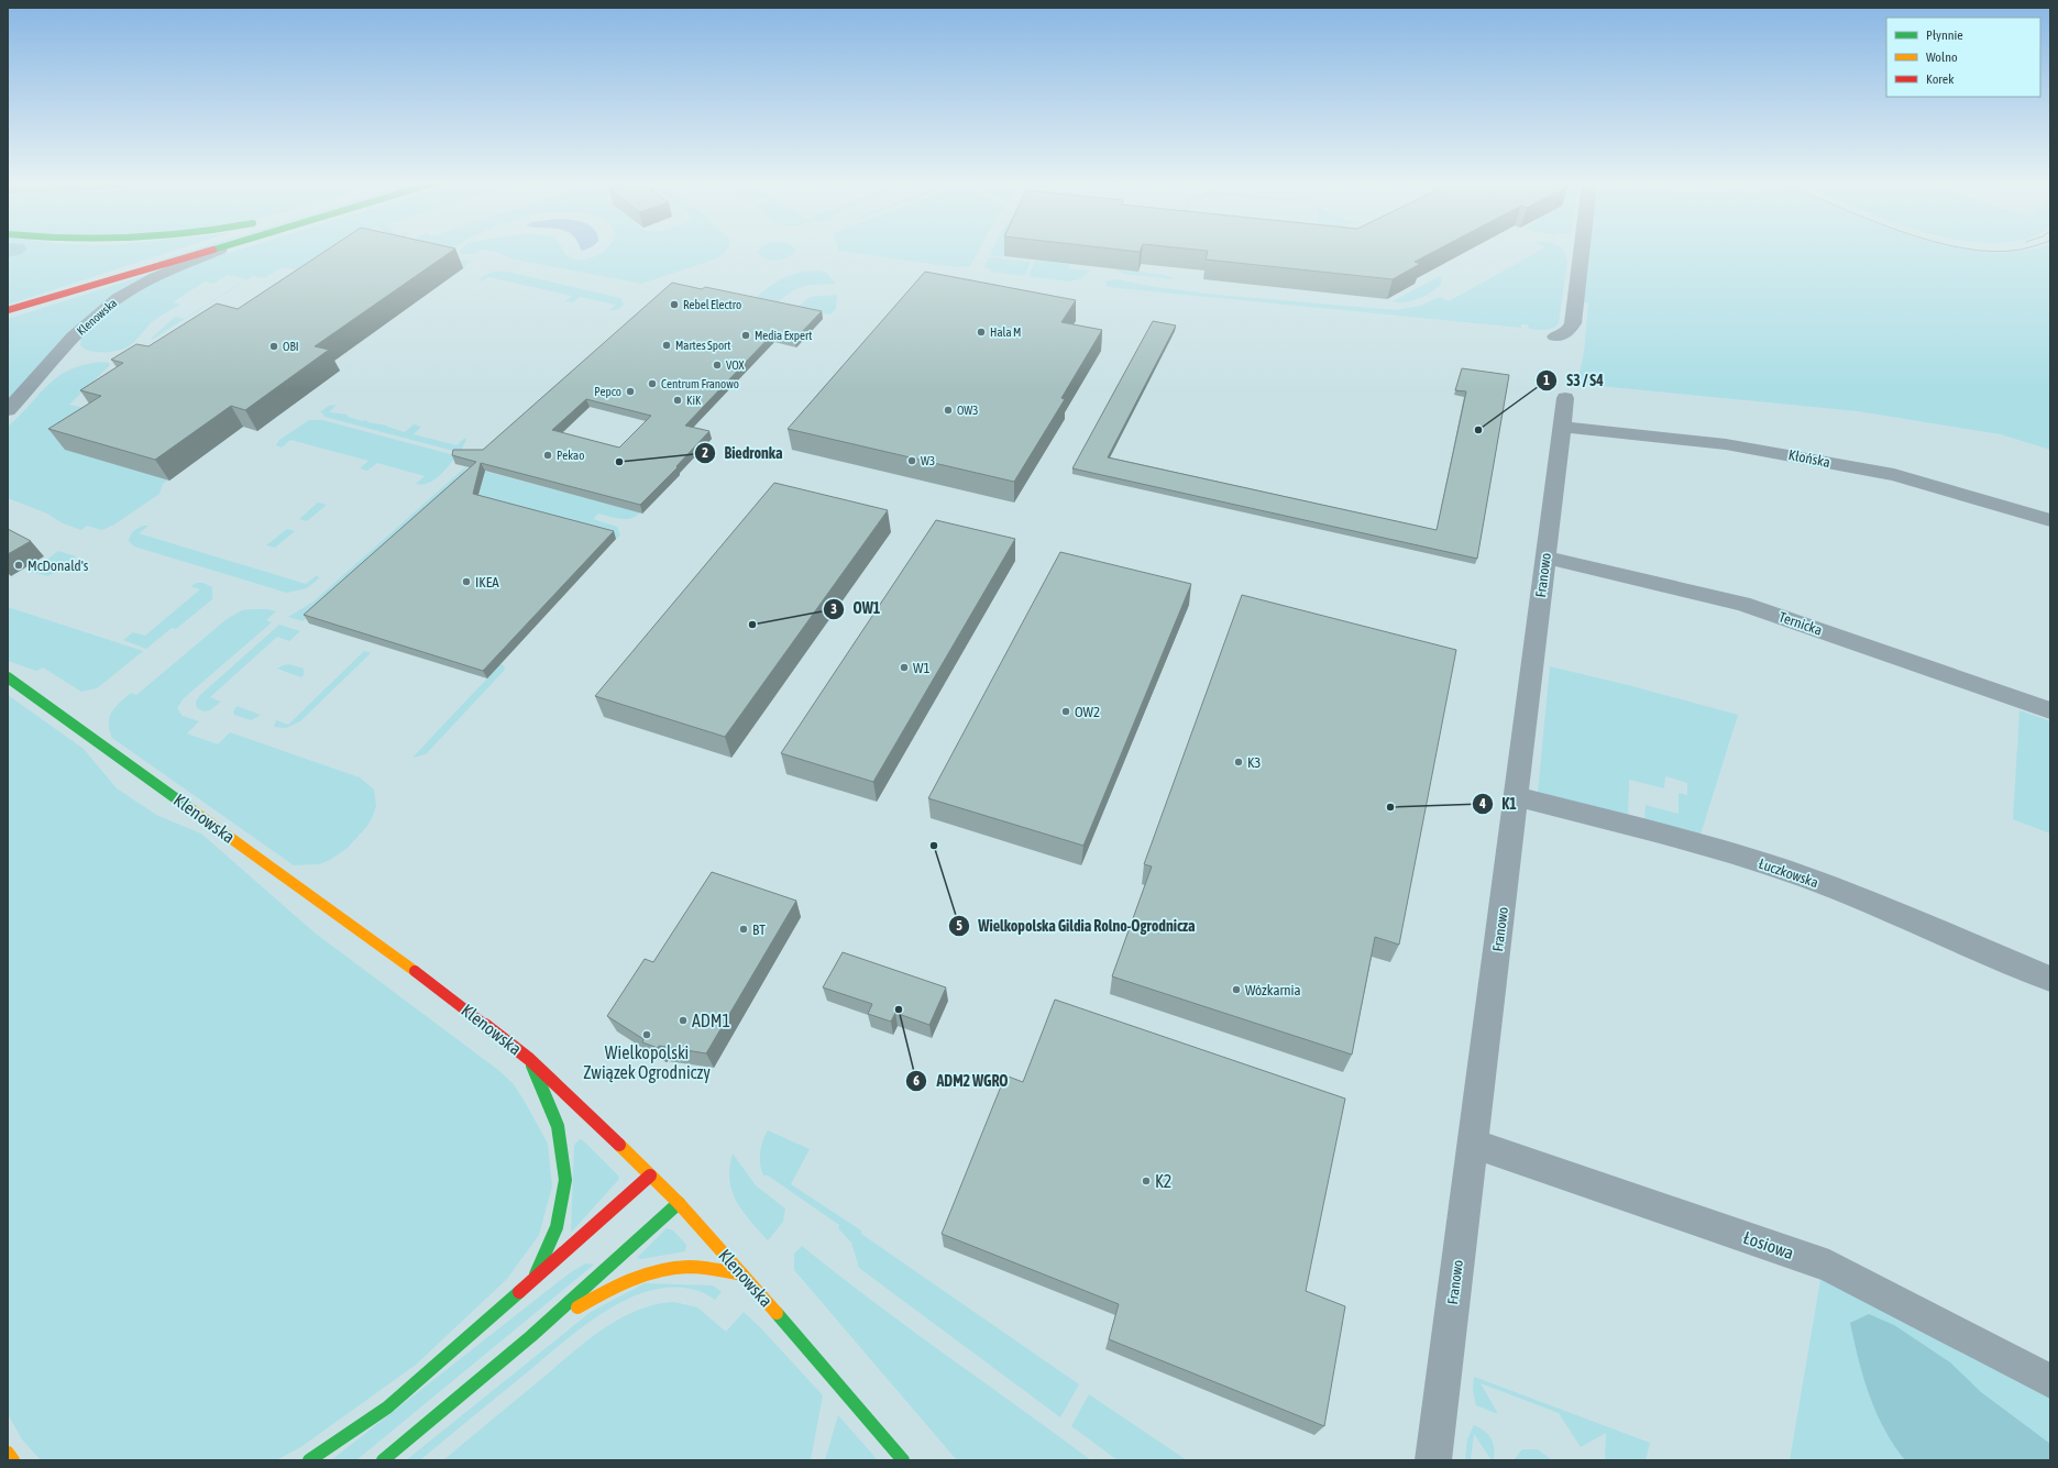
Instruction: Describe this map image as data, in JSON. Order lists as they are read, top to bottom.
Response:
{
  "streets": {
    "main road": ["Klenowska"],
    "street": [
      "Kłońska",
      "Franowo",
      "Ternicka",
      "Łuczkowska",
      "Łosiowa"
    ]
  },
  "crossings": [
    ["Kłońska", "Franowo"],
    ["Franowo", "Ternicka"],
    ["Franowo", "Łuczkowska"],
    ["Franowo", "Łosiowa"]
  ],
  "places": [
    "Rebel Electro",
    "Hala M",
    "Media Expert",
    "Martes Sport",
    "OBI",
    "VOX",
    "Centrum Franowo",
    "Pepco",
    "KiK",
    "OW3",
    "S3 / S4",
    "Pekao",
    "W3",
    "Biedronka",
    "McDonald's",
    "IKEA",
    "OW1",
    "W1",
    "OW2",
    "K3",
    "K1",
    "Wielkopolska Gildia Rolno-Ogrodnicza",
    "BT",
    "Wózkarnia",
    "ADM2 WGRO",
    "ADM1",
    "Wielkopolski Związek Ogrodniczy",
    "K2"
  ],
  "legend": ["Płynnie", "Wolno", "Korek"]
}
